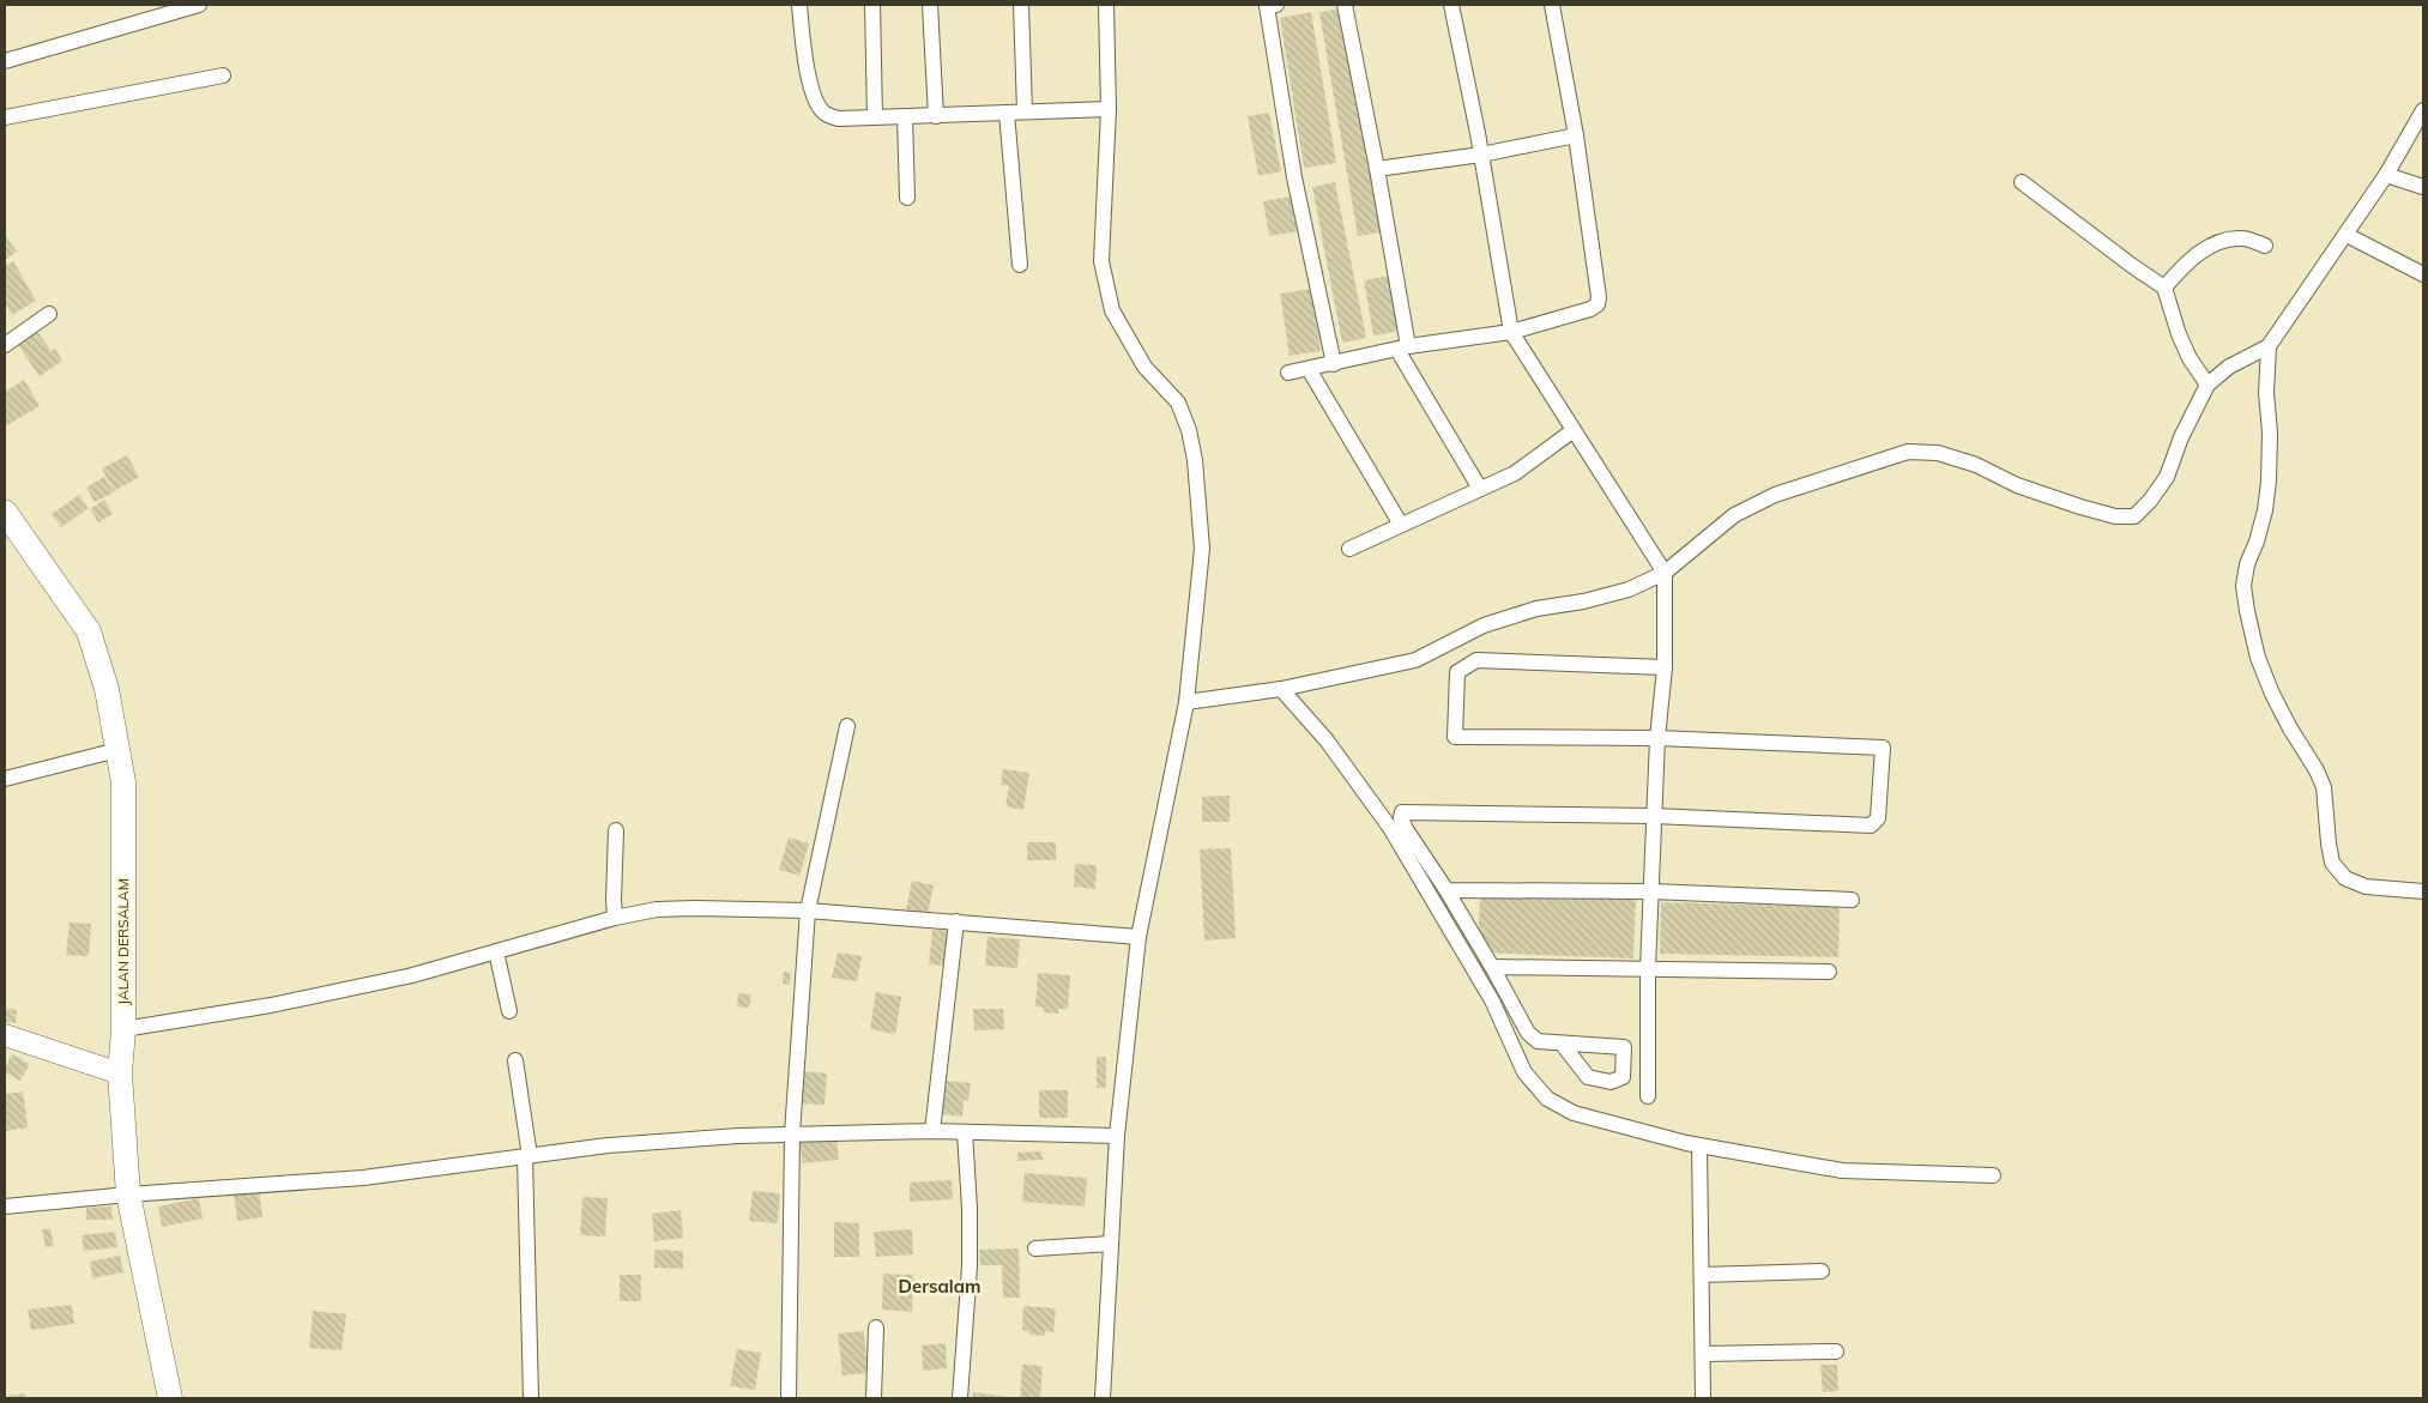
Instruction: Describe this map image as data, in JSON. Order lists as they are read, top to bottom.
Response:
{
  "streets": {
    "main road": ["JALAN DERSALAM"]
  },
  "districts": ["Dersalam"]
}
